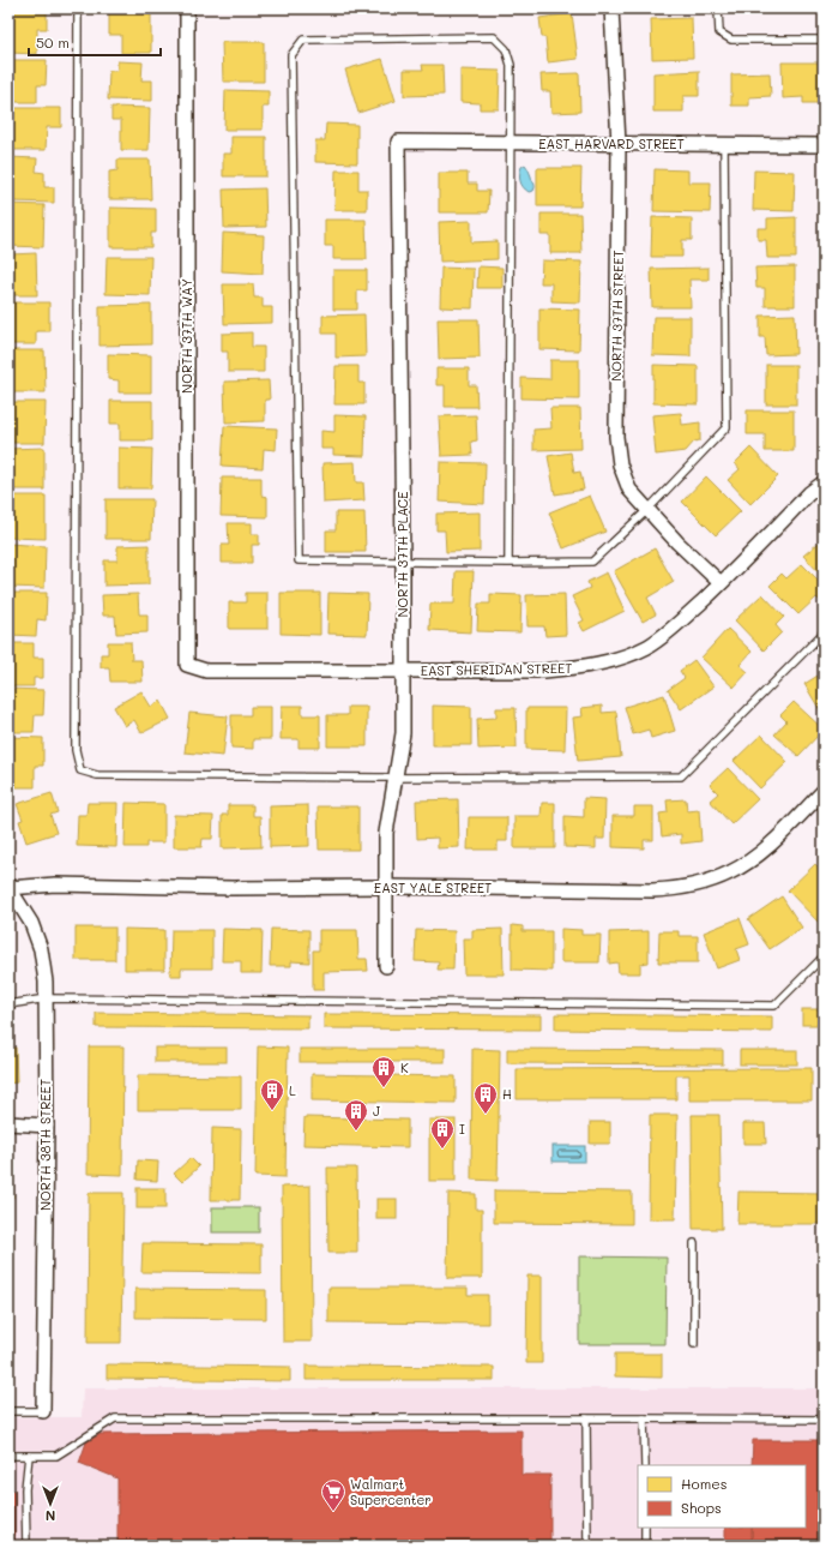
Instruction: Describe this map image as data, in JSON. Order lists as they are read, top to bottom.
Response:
{
  "streets": {
    "street": [
      "EAST HARVARD STREET",
      "NORTH 37TH STREET",
      "NORTH 37TH WAY",
      "NORTH 37TH PLACE",
      "EAST SHERIDAN STREET",
      "EAST YALE STREET",
      "NORTH 38TH STREET"
    ]
  },
  "crossings": [
    ["EAST HARVARD STREET", "NORTH 37TH STREET"],
    ["EAST HARVARD STREET", "NORTH 37TH PLACE"],
    ["NORTH 37TH STREET", "EAST SHERIDAN STREET"],
    ["NORTH 37TH WAY", "EAST SHERIDAN STREET"],
    ["NORTH 37TH PLACE", "EAST SHERIDAN STREET"],
    ["NORTH 37TH PLACE", "EAST YALE STREET"],
    ["EAST YALE STREET", "NORTH 38TH STREET"]
  ],
  "places": {
    "building": [
      "K",
      "L",
      "H",
      "J",
      "I"
    ],
    "supermarket": ["Walmart Supercenter"]
  },
  "legend": ["Homes", "Shops"],
  "scale_bar": "50 m",
  "north": "bottom"
}
